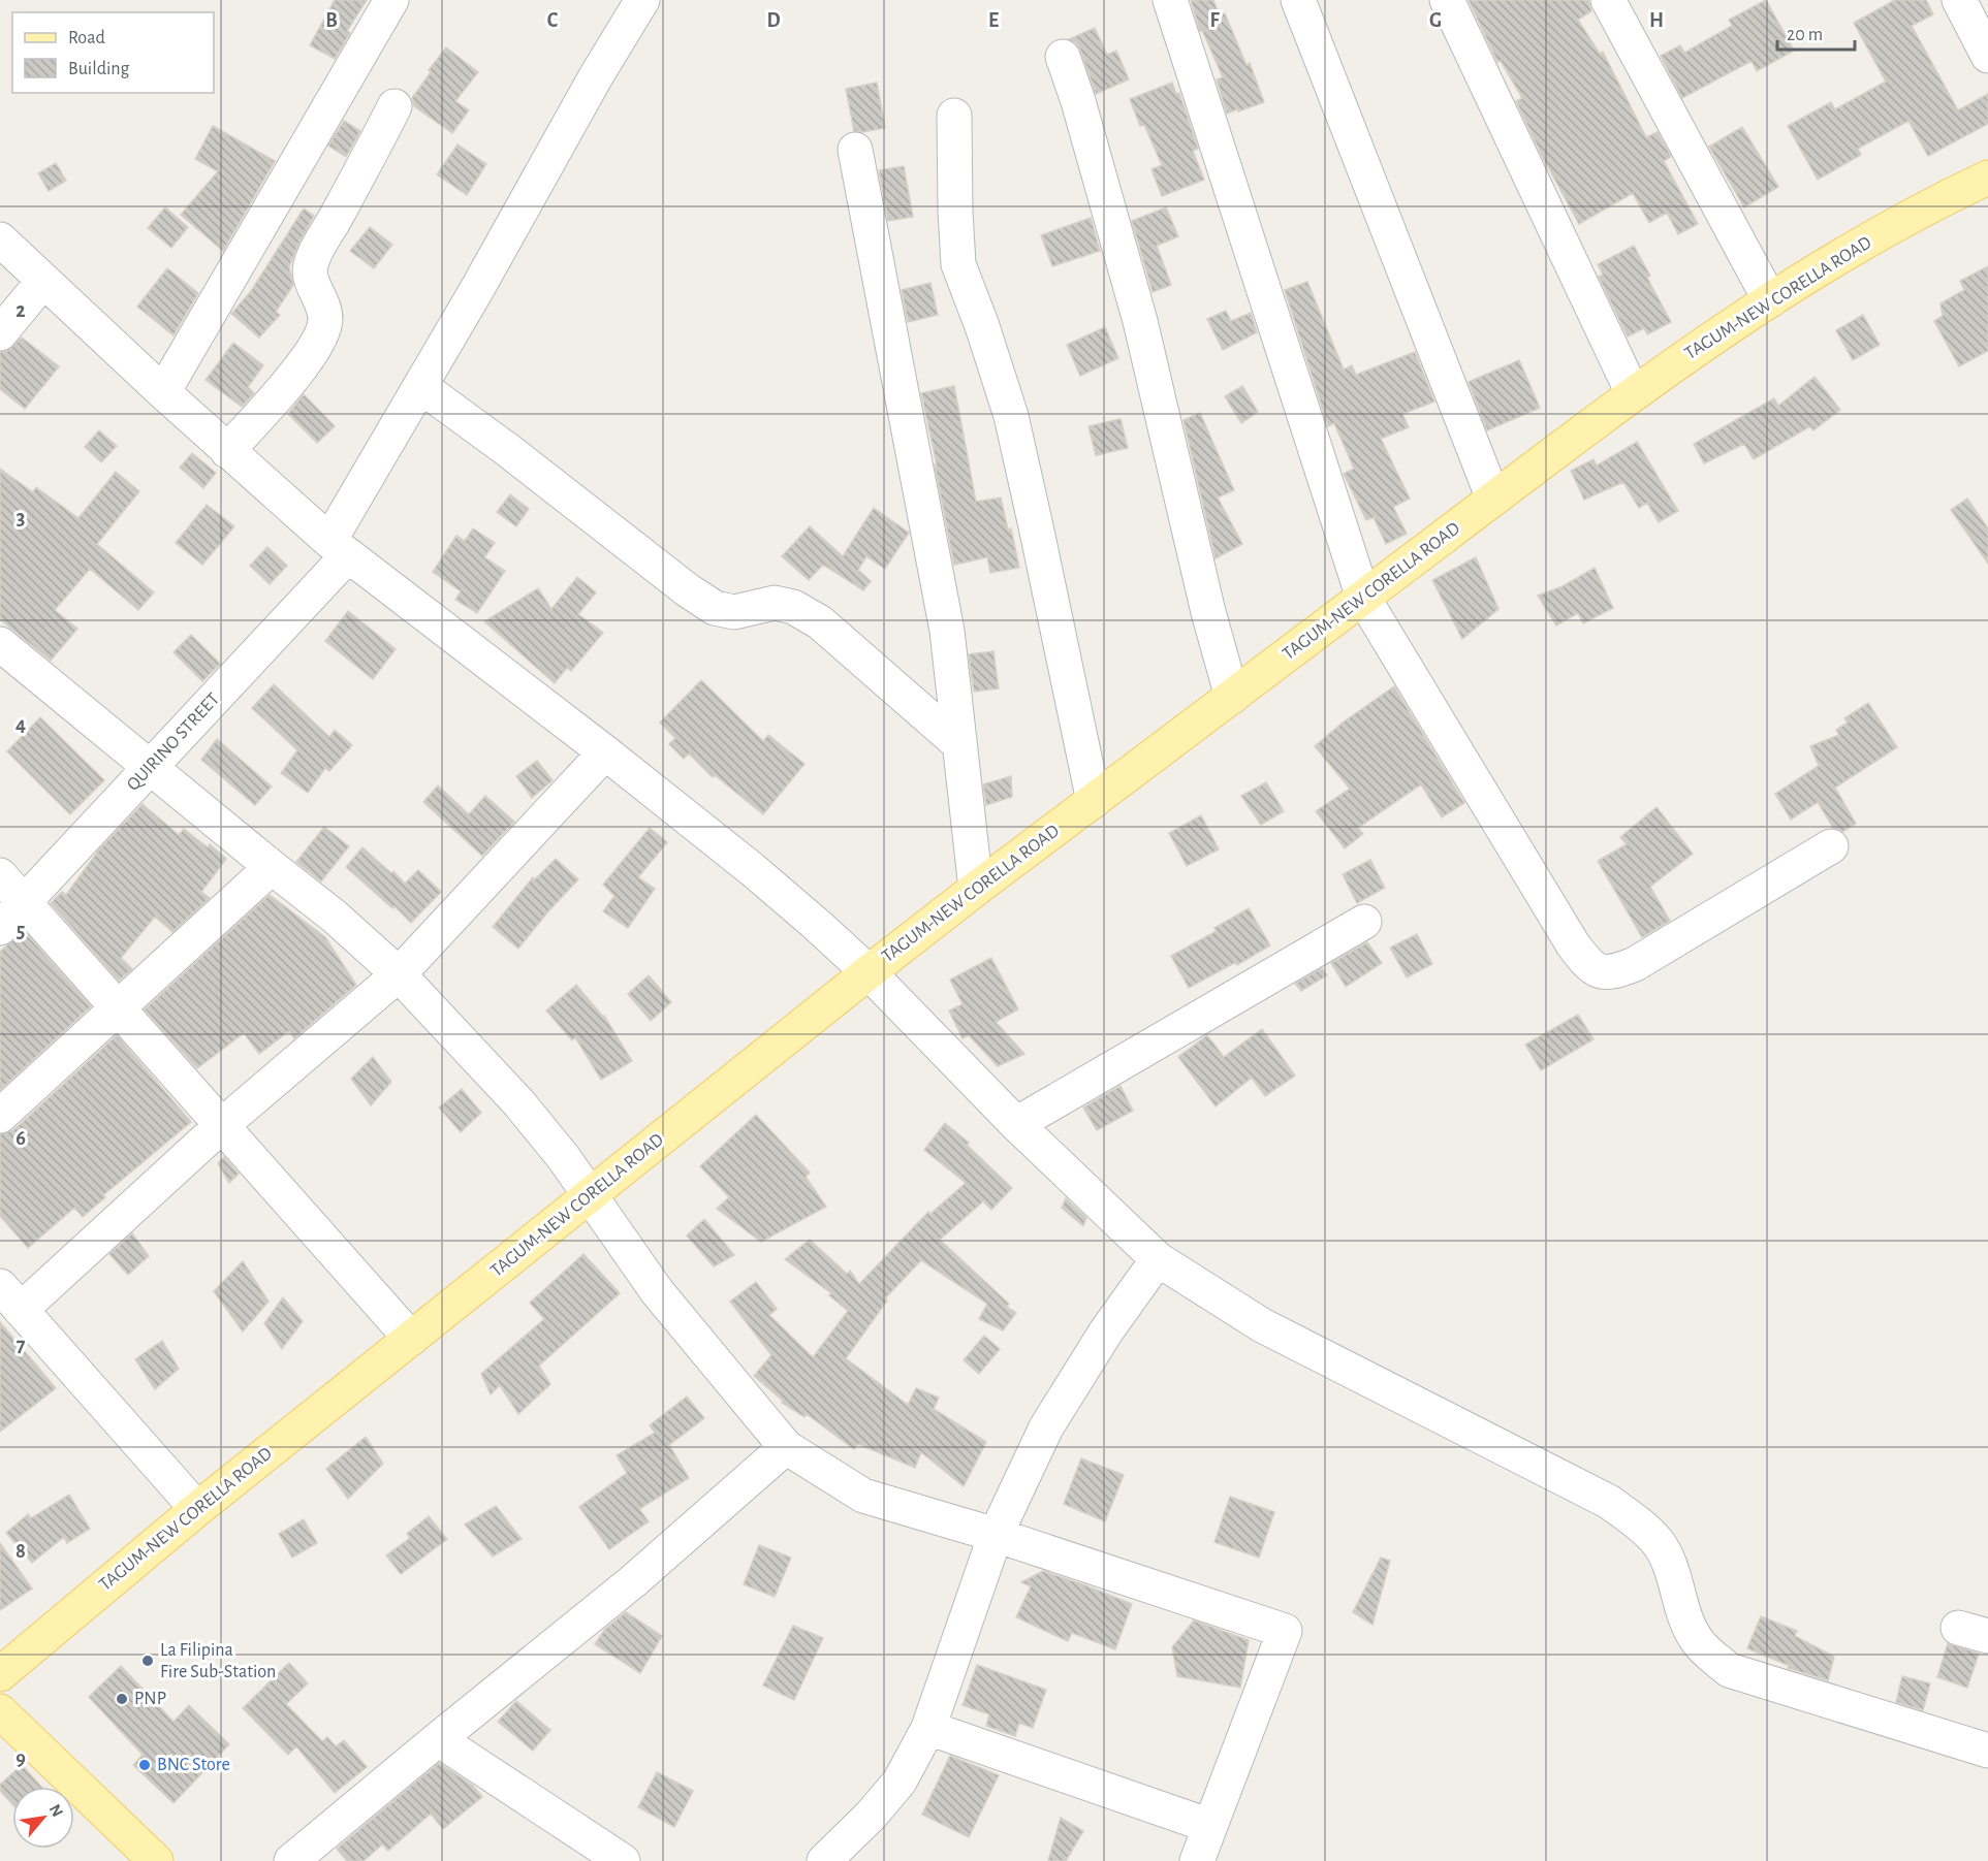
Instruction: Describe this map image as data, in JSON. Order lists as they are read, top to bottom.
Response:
{
  "streets": {
    "main road": ["TAGUM-NEW CORELLA ROAD"],
    "street": ["QUIRINO STREET"]
  },
  "places": ["La Filipina Fire Sub-Station", "PNP", "BNC Store"],
  "legend": ["Road", "Building"],
  "scale_bar": "20 m",
  "north": "top right",
  "grid": {
    "columns": [
      "B",
      "C",
      "D",
      "E",
      "F",
      "G",
      "H"
    ],
    "rows": [
      "2",
      "3",
      "4",
      "5",
      "6",
      "7",
      "8",
      "9"
    ]
  }
}
